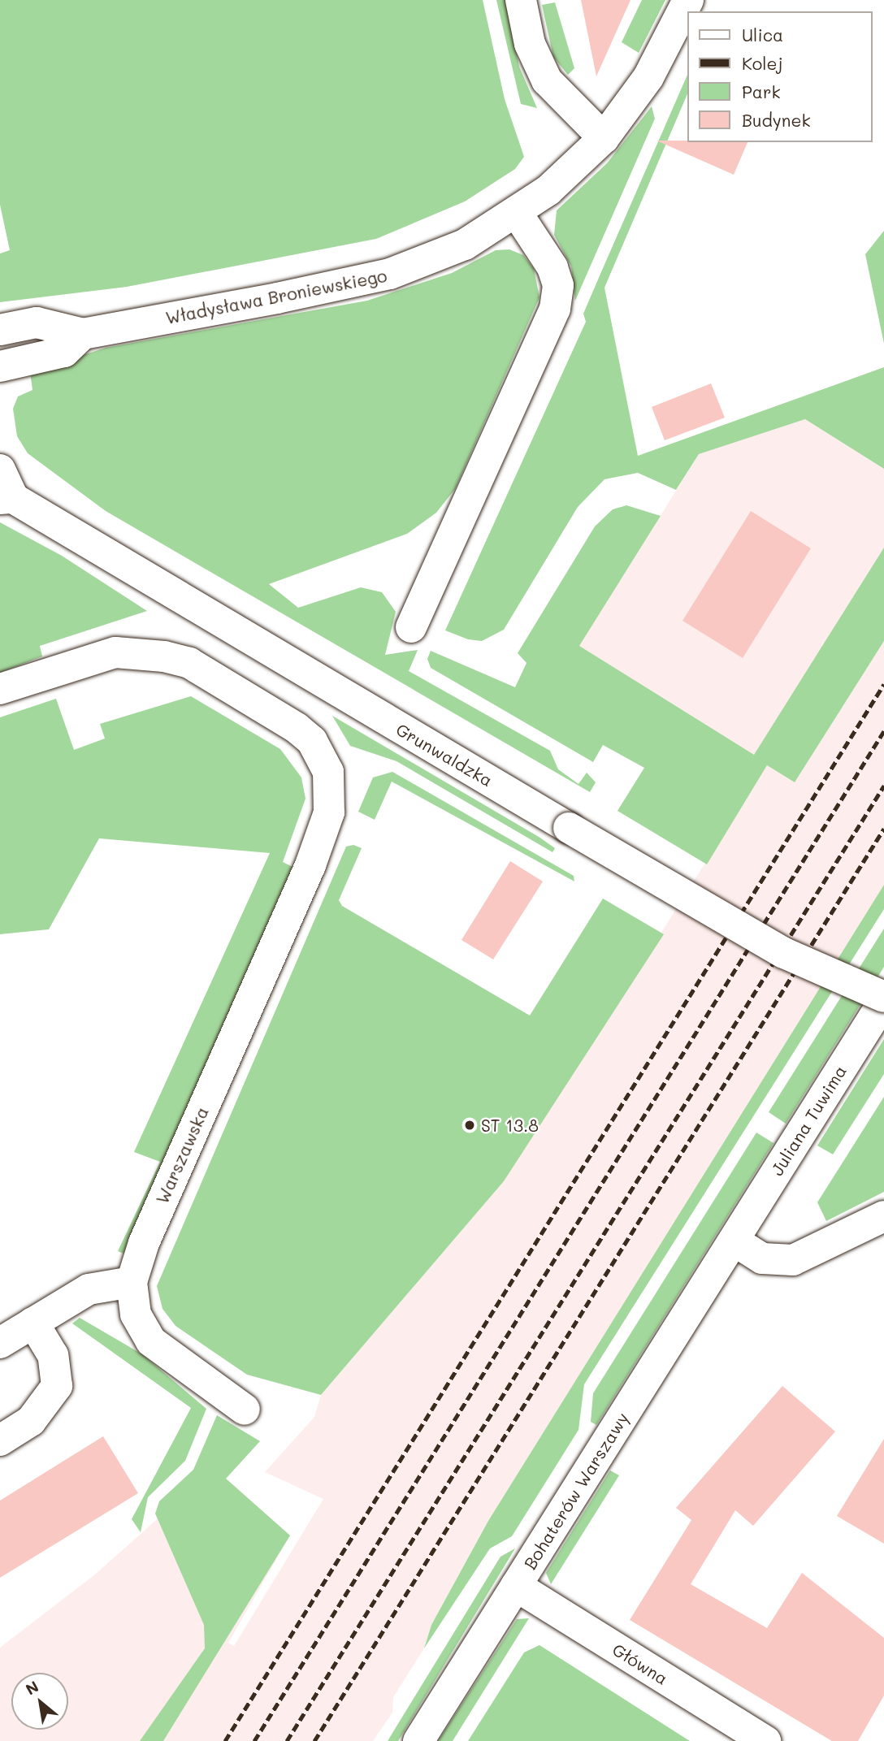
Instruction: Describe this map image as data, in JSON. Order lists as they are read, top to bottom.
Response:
{
  "streets": {
    "street": [
      "Władysława Broniewskiego",
      "Grunwaldzka",
      "Juliana Tuwima",
      "Warszawska",
      "Bohaterów Warszawy",
      "Główna"
    ]
  },
  "crossings": [
    ["Grunwaldzka", "Juliana Tuwima"],
    ["Juliana Tuwima", "Bohaterów Warszawy"],
    ["Bohaterów Warszawy", "Główna"]
  ],
  "places": ["ST 13.8"],
  "legend": [
    "Ulica",
    "Kolej",
    "Park",
    "Budynek"
  ],
  "north": "top left"
}
